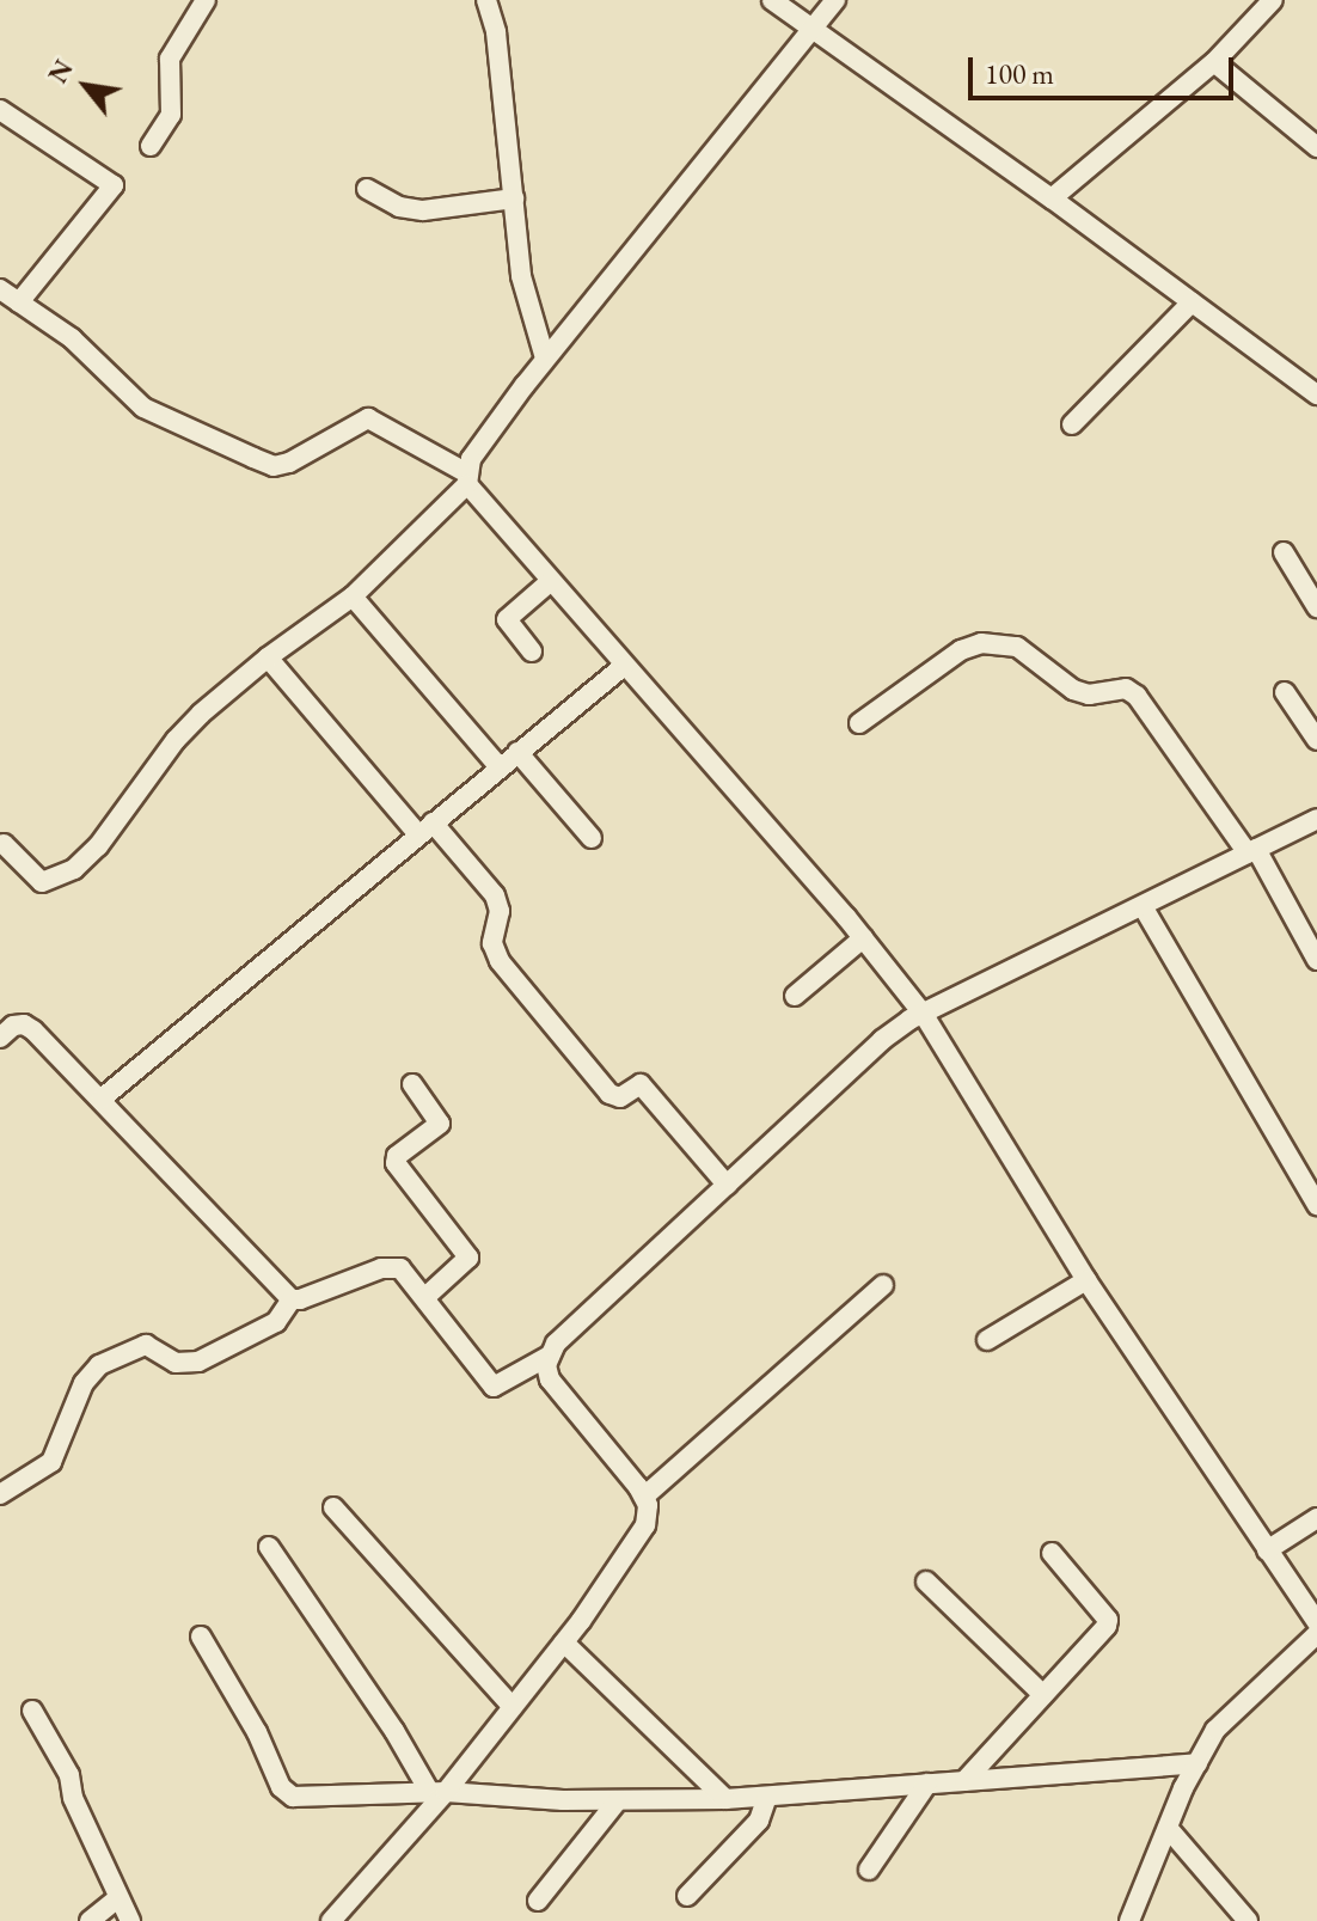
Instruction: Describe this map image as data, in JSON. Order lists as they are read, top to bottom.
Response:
{
  "scale_bar": "100 m",
  "north": "top left"
}
